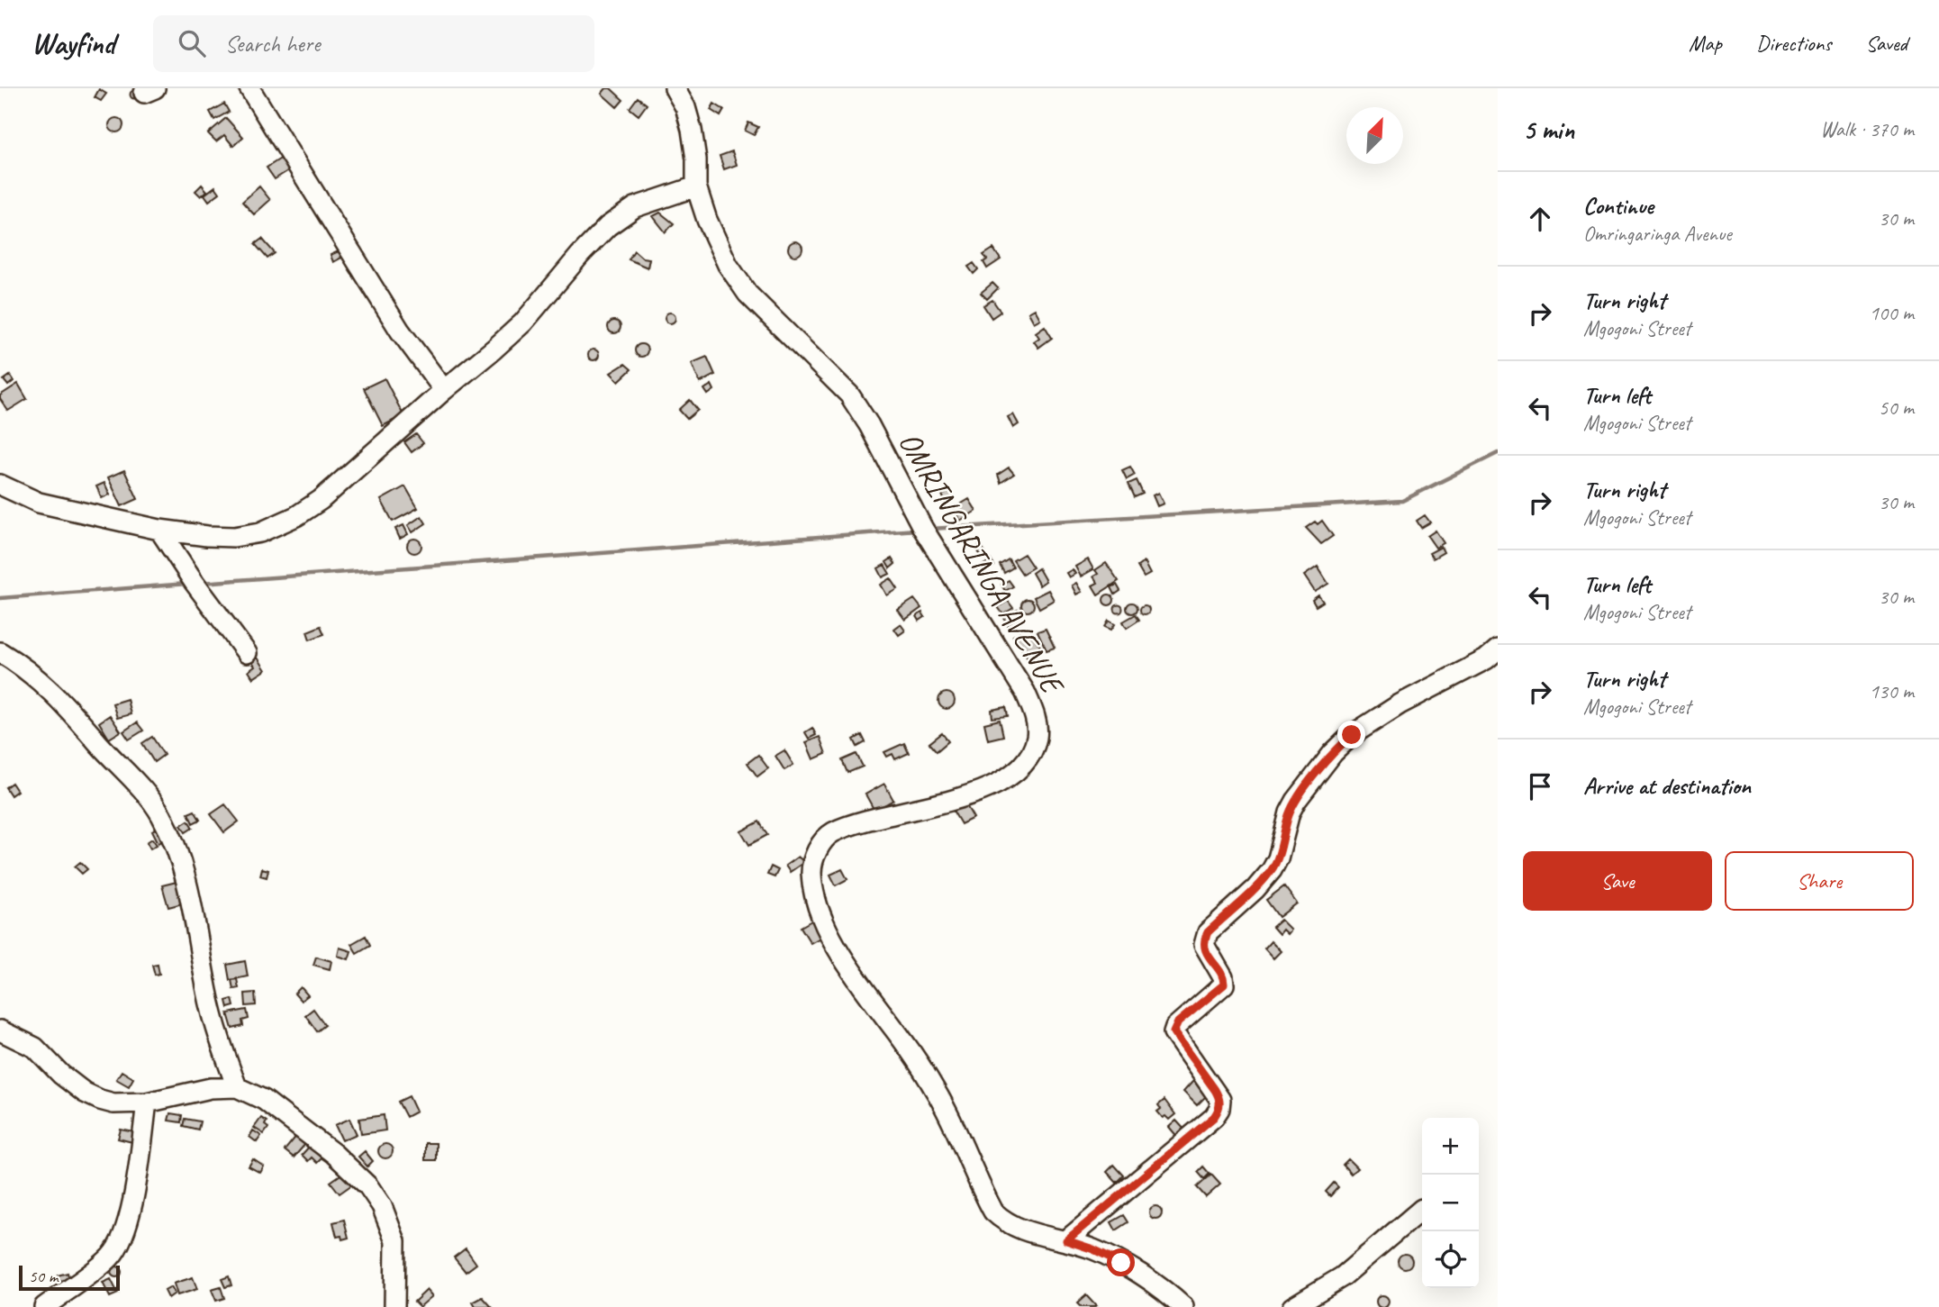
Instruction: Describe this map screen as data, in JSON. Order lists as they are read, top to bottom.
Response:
{
  "streets": {
    "street": ["OMRINGARINGA AVENUE"]
  },
  "scale_bar": "50 m",
  "north": "top right",
  "page": {
    "header": "Wayfind",
    "search": "Search here",
    "nav": ["Map", "Directions", "Saved"],
    "heading": ["5 min", "Walk · 370 m"],
    "list": [
      ["Continue", "Omringaringa Avenue", "30 m"],
      ["Turn right", "Mgogoni Street", "100 m"],
      ["Turn left", "Mgogoni Street", "50 m"],
      ["Turn right", "Mgogoni Street", "30 m"],
      ["Turn left", "Mgogoni Street", "30 m"],
      ["Turn right", "Mgogoni Street", "130 m"],
      "Arrive at destination"
    ],
    "buttons": ["Save", "Share"],
    "map_buttons": ["+", "−"],
    "scale": "50 m"
  }
}
